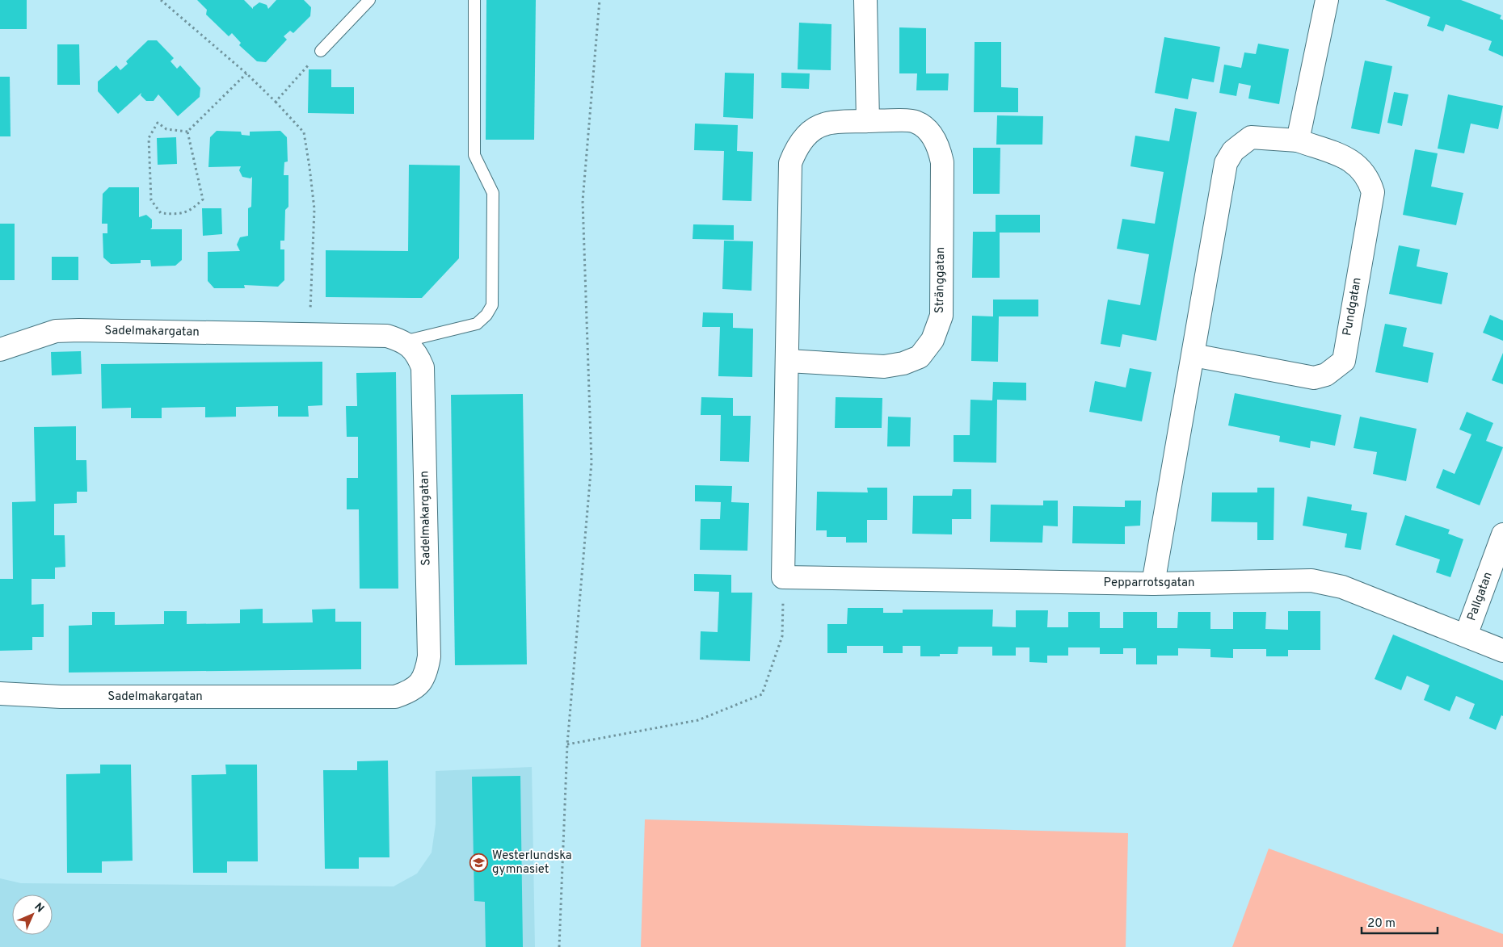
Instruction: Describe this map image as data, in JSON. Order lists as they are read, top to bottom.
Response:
{
  "streets": {
    "street": [
      "Stränggatan",
      "Pundgatan",
      "Sadelmakargatan",
      "Pepparrotsgatan",
      "Pallgatan"
    ]
  },
  "crossings": [
    ["Stränggatan", "Pepparrotsgatan"],
    ["Pundgatan", "Pepparrotsgatan"],
    ["Pepparrotsgatan", "Pallgatan"]
  ],
  "places": {
    "school or university": ["Westerlundska gymnasiet"]
  },
  "scale_bar": "20 m",
  "north": "top right"
}
